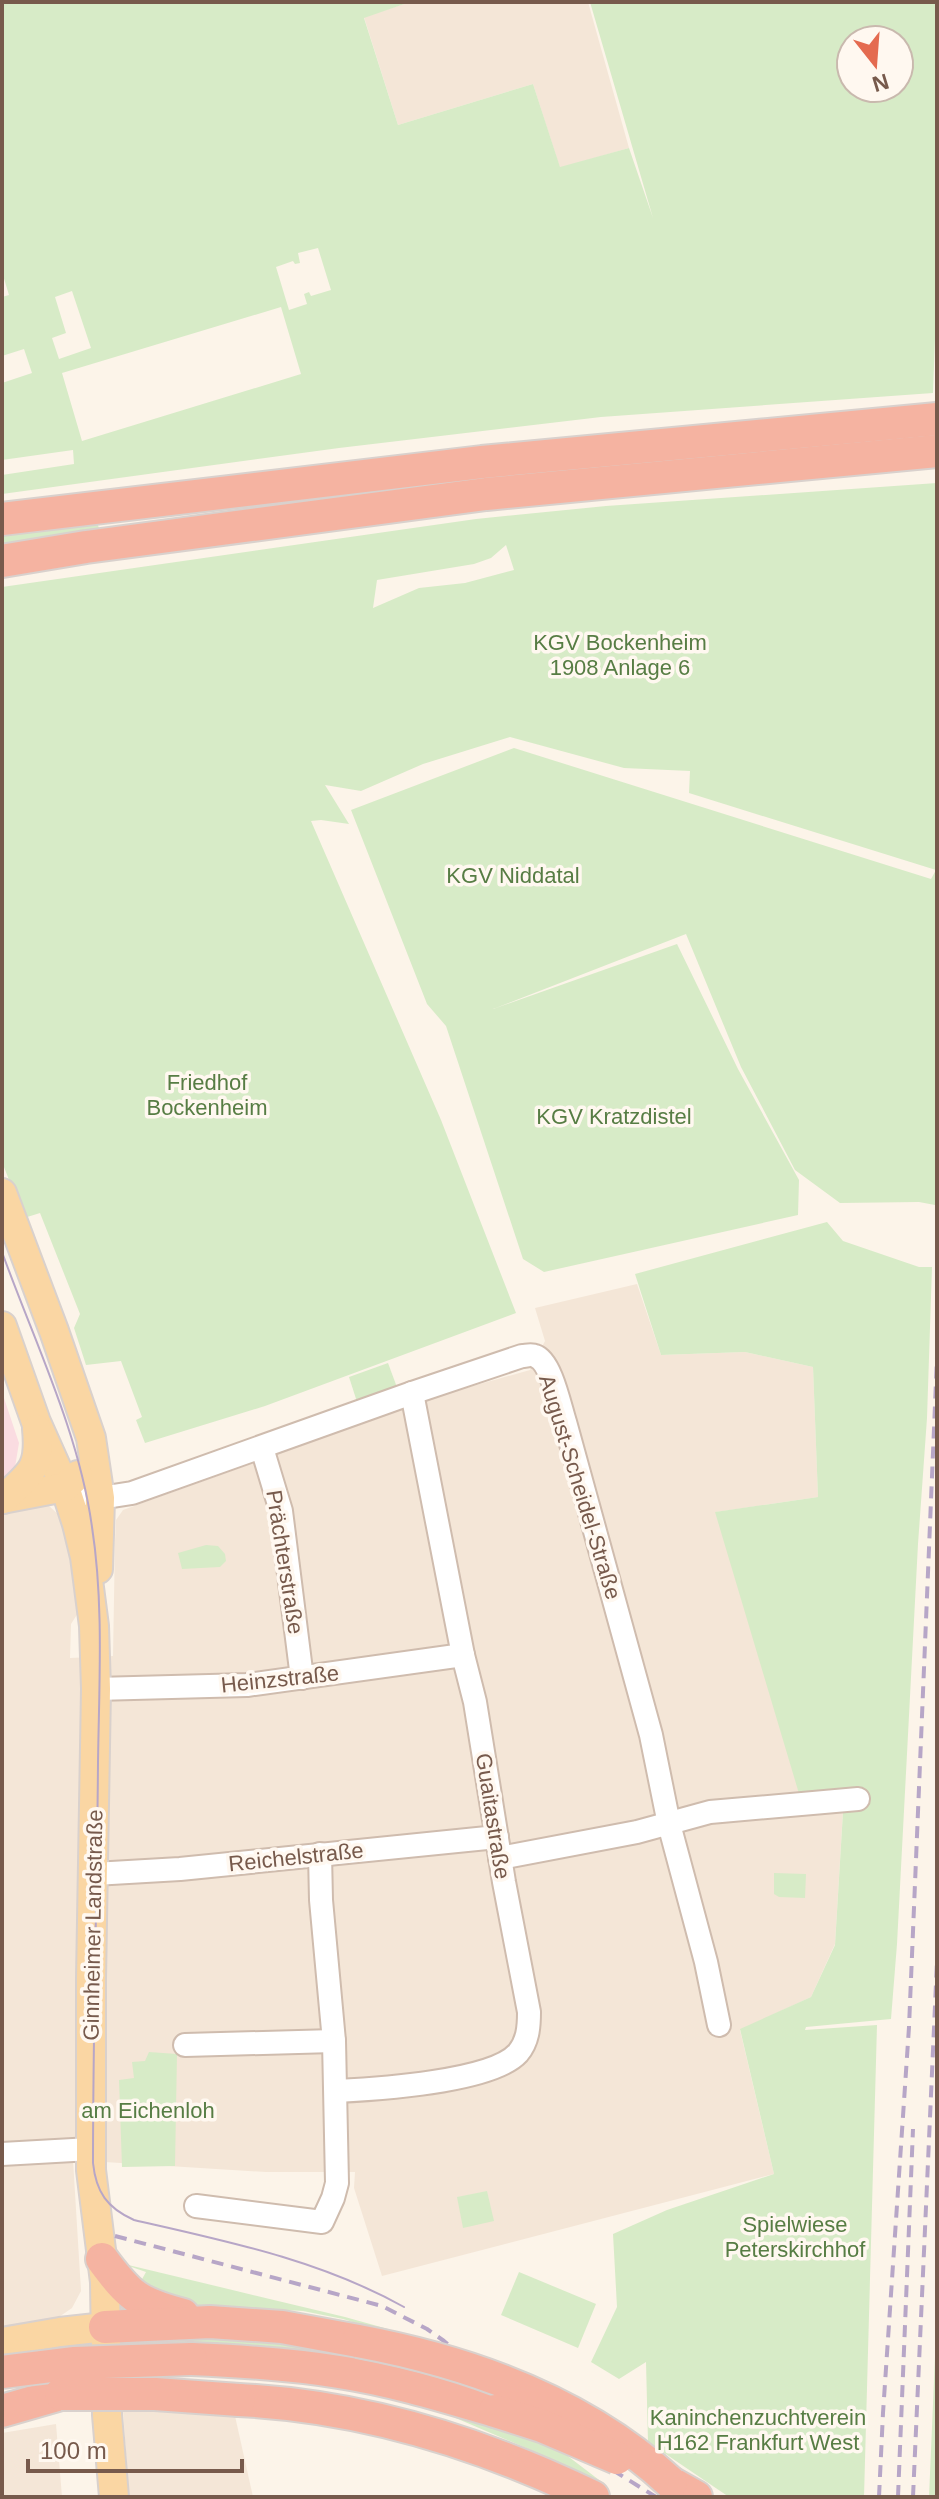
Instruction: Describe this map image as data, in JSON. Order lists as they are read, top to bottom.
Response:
{
  "streets": {
    "main road": ["Ginnheimer Landstraße"],
    "street": [
      "August-Scheidel-Straße",
      "Prächterstraße",
      "Heinzstraße",
      "Guaitastraße",
      "Reichelstraße"
    ]
  },
  "crossings": [
    ["August-Scheidel-Straße", "Prächterstraße"],
    ["August-Scheidel-Straße", "Guaitastraße"],
    ["August-Scheidel-Straße", "Reichelstraße"],
    ["August-Scheidel-Straße", "Ginnheimer Landstraße"],
    ["Prächterstraße", "Heinzstraße"],
    ["Heinzstraße", "Guaitastraße"],
    ["Heinzstraße", "Ginnheimer Landstraße"],
    ["Guaitastraße", "Reichelstraße"],
    ["Reichelstraße", "Ginnheimer Landstraße"]
  ],
  "parks": [
    "KGV Bockenheim 1908 Anlage 6",
    "KGV Niddatal",
    "Friedhof Bockenheim",
    "KGV Kratzdistel",
    "am Eichenloh",
    "Spielwiese Peterskirchhof",
    "Kaninchenzuchtverein H162 Frankfurt West"
  ],
  "scale_bar": "100 m",
  "north": "bottom"
}
